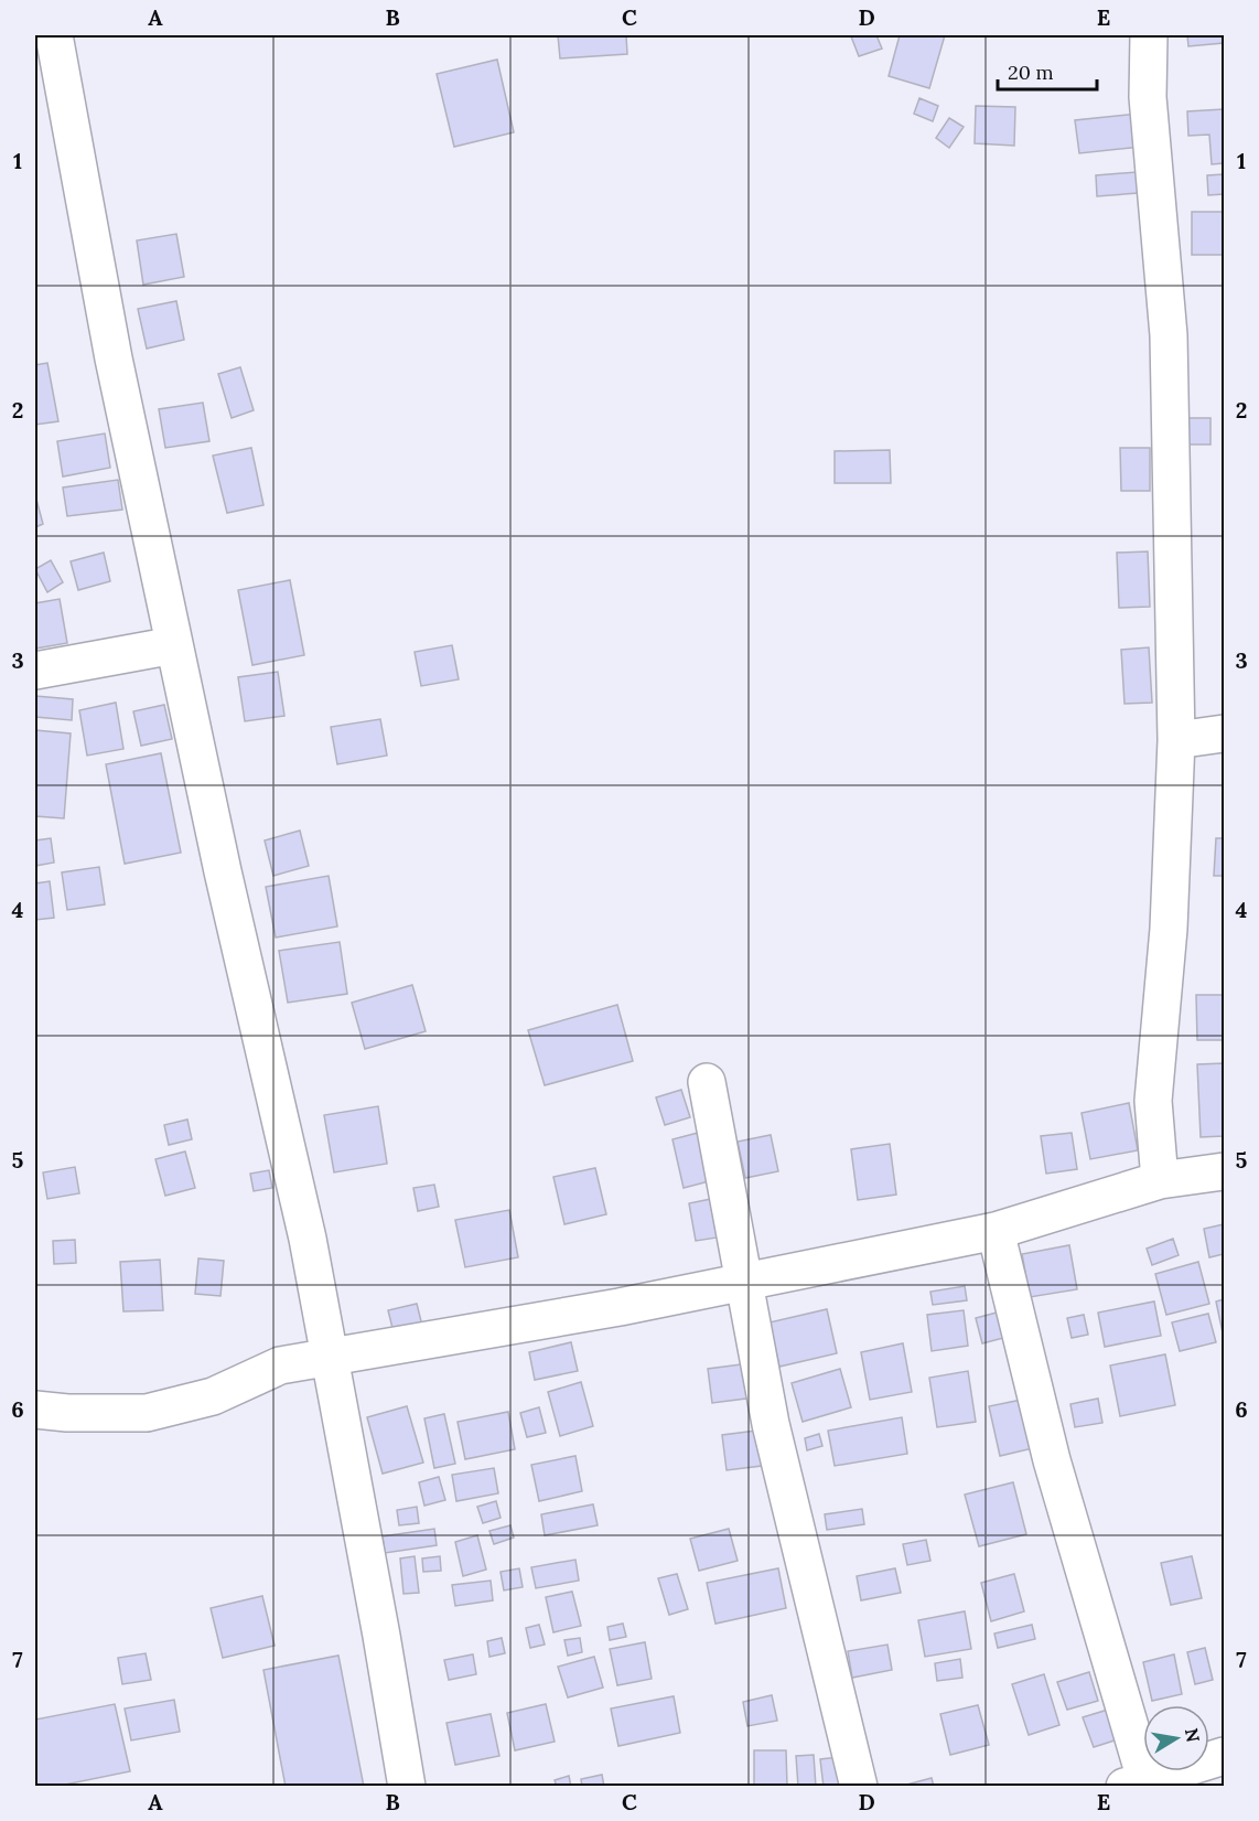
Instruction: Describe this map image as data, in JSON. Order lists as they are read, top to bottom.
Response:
{
  "scale_bar": "20 m",
  "north": "right",
  "grid": {
    "columns": [
      "A",
      "B",
      "C",
      "D",
      "E"
    ],
    "rows": [
      "1",
      "2",
      "3",
      "4",
      "5",
      "6",
      "7"
    ]
  }
}
